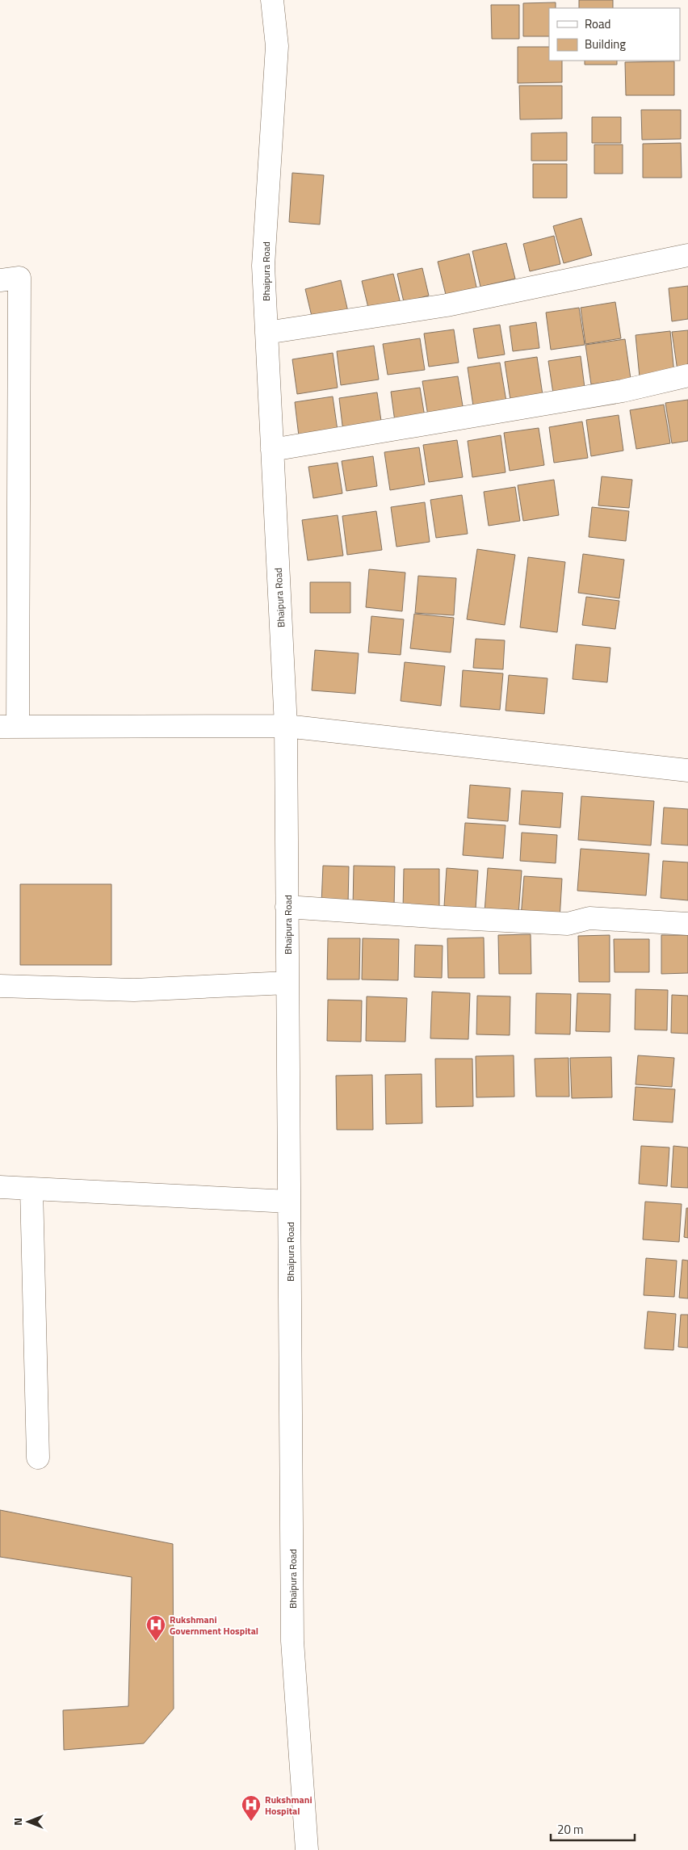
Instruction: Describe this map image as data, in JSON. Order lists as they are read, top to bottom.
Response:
{
  "streets": {
    "street": ["Bhaipura Road"]
  },
  "places": {
    "hospital": ["Rukshmani Government Hospital", "Rukshmani Hospital"]
  },
  "legend": ["Road", "Building"],
  "scale_bar": "20 m",
  "north": "left"
}
